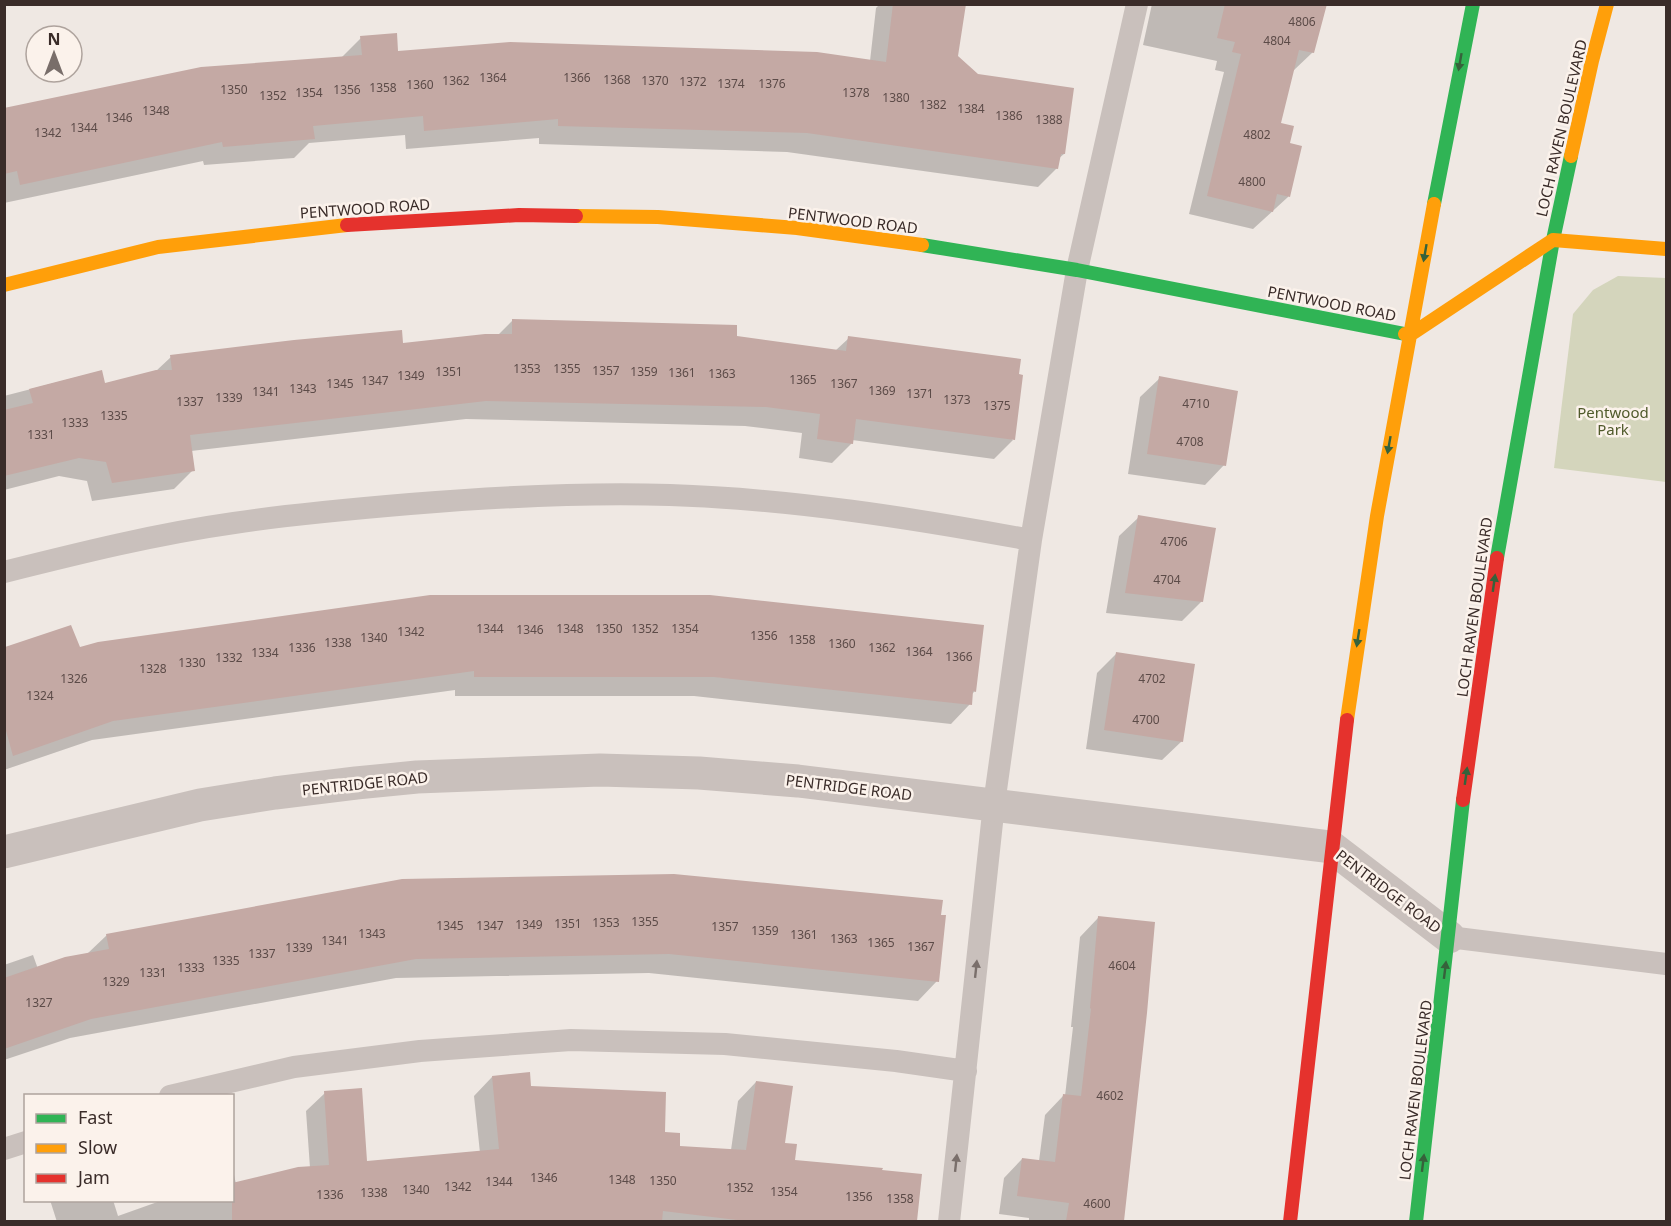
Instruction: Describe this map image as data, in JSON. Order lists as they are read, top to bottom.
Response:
{
  "streets": {
    "main road": ["LOCH RAVEN BOULEVARD", "PENTWOOD ROAD"],
    "street": ["PENTRIDGE ROAD"]
  },
  "crossings": [
    ["LOCH RAVEN BOULEVARD", "PENTWOOD ROAD"],
    ["LOCH RAVEN BOULEVARD", "PENTRIDGE ROAD"]
  ],
  "one_way": ["LOCH RAVEN BOULEVARD"],
  "parks": ["Pentwood Park"],
  "house_numbers": [
    "4806",
    "4804",
    "1364",
    "1366",
    "1368",
    "1362",
    "1370",
    "1372",
    "1374",
    "1376",
    "1360",
    "1358",
    "1350",
    "1356",
    "1354",
    "1378",
    "1352",
    "1380",
    "1382",
    "1384",
    "1348",
    "1386",
    "1346",
    "1388",
    "1344",
    "1342",
    "4802",
    "4800",
    "1353",
    "1355",
    "1357",
    "1351",
    "1359",
    "1361",
    "1363",
    "1349",
    "1365",
    "1347",
    "1345",
    "1367",
    "1343",
    "1369",
    "1341",
    "1371",
    "1339",
    "1373",
    "1337",
    "4710",
    "1375",
    "1335",
    "1333",
    "1331",
    "4708",
    "4706",
    "4704",
    "1344",
    "1348",
    "1350",
    "1352",
    "1354",
    "1346",
    "1342",
    "1356",
    "1340",
    "1358",
    "1338",
    "1360",
    "1336",
    "1362",
    "1364",
    "1334",
    "1366",
    "1332",
    "1330",
    "1328",
    "1326",
    "4702",
    "1324",
    "4700",
    "1355",
    "1353",
    "1351",
    "1349",
    "1345",
    "1347",
    "1357",
    "1359",
    "1343",
    "1361",
    "1363",
    "1341",
    "1365",
    "1367",
    "1339",
    "1337",
    "1335",
    "4604",
    "1333",
    "1331",
    "1329",
    "1327",
    "4602",
    "1346",
    "1348",
    "1350",
    "1344",
    "1342",
    "1352",
    "1340",
    "1354",
    "1338",
    "1336",
    "1356",
    "1358",
    "4600"
  ],
  "legend": ["Fast", "Slow", "Jam"],
  "north": "top"
}
